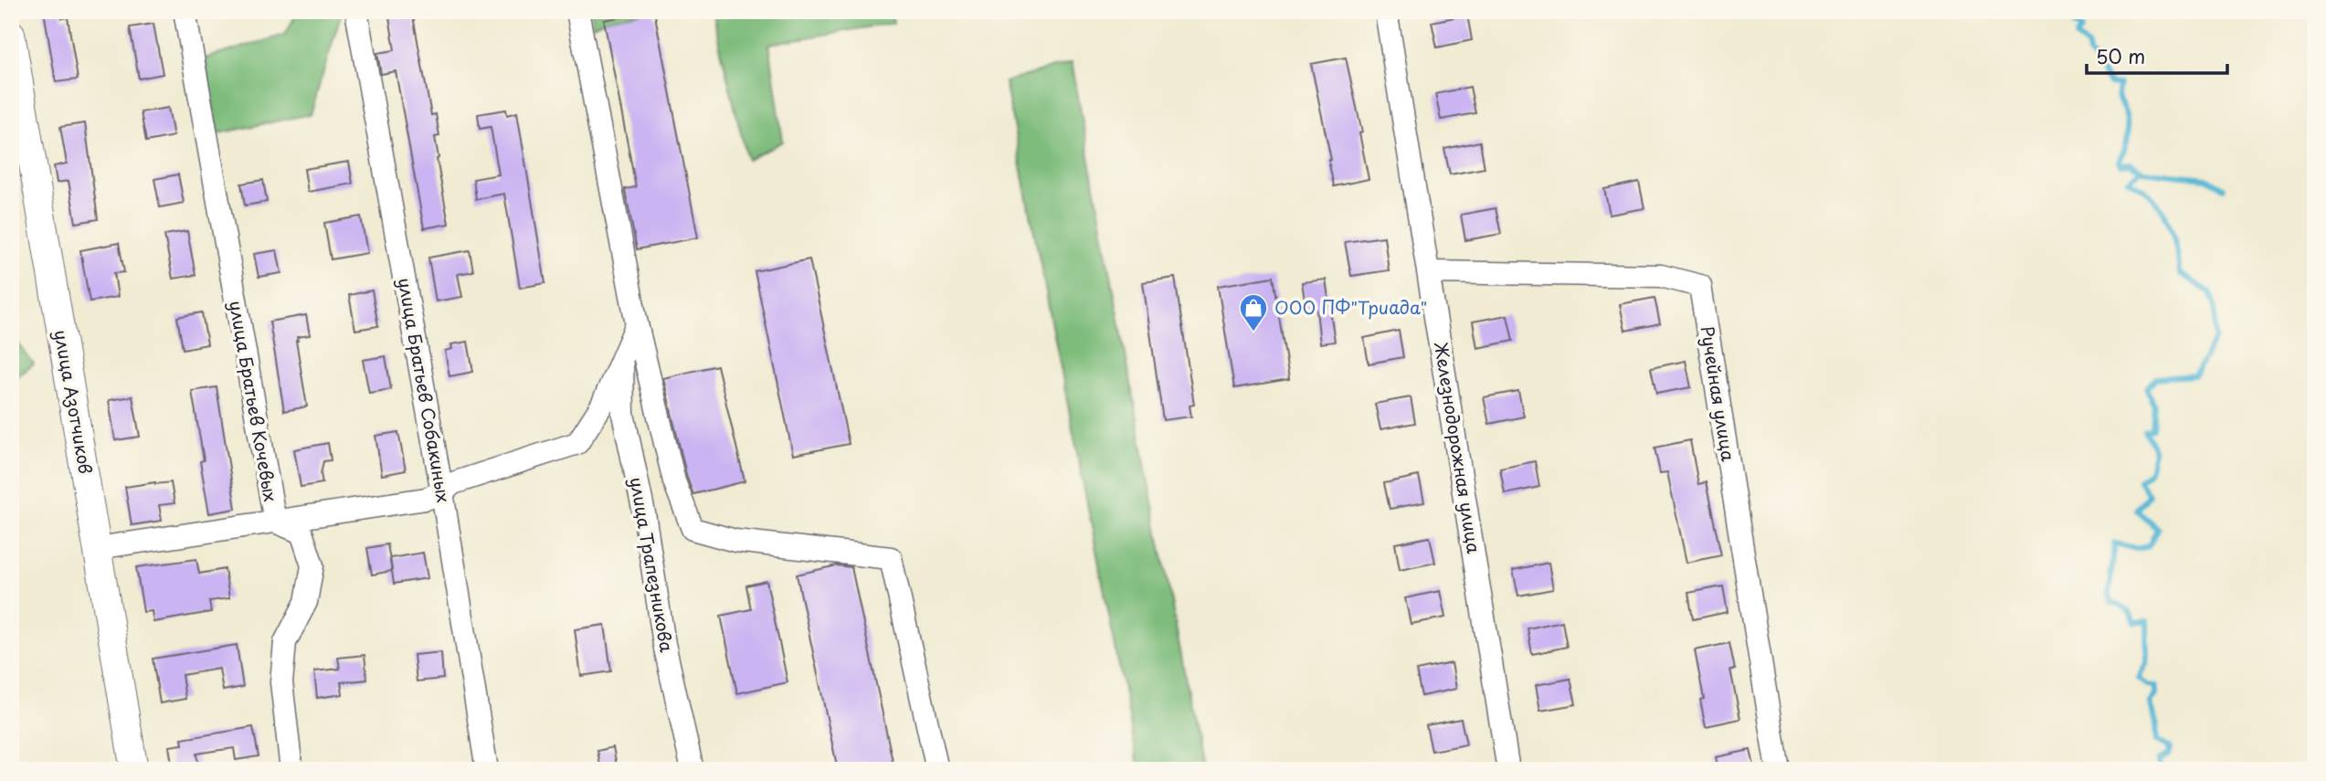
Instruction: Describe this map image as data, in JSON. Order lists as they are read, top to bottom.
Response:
{
  "streets": {
    "street": [
      "улица Братьев Собакиных",
      "Ручейная улица",
      "улица Братьев Кочевых",
      "улица Азотчиков",
      "Железнодорожная улица",
      "улица Трапезникова"
    ]
  },
  "crossings": [
    ["Ручейная улица", "Железнодорожная улица"]
  ],
  "places": {
    "shop": ["ООО ПФ\"Триада\""]
  },
  "scale_bar": "50 m"
}
